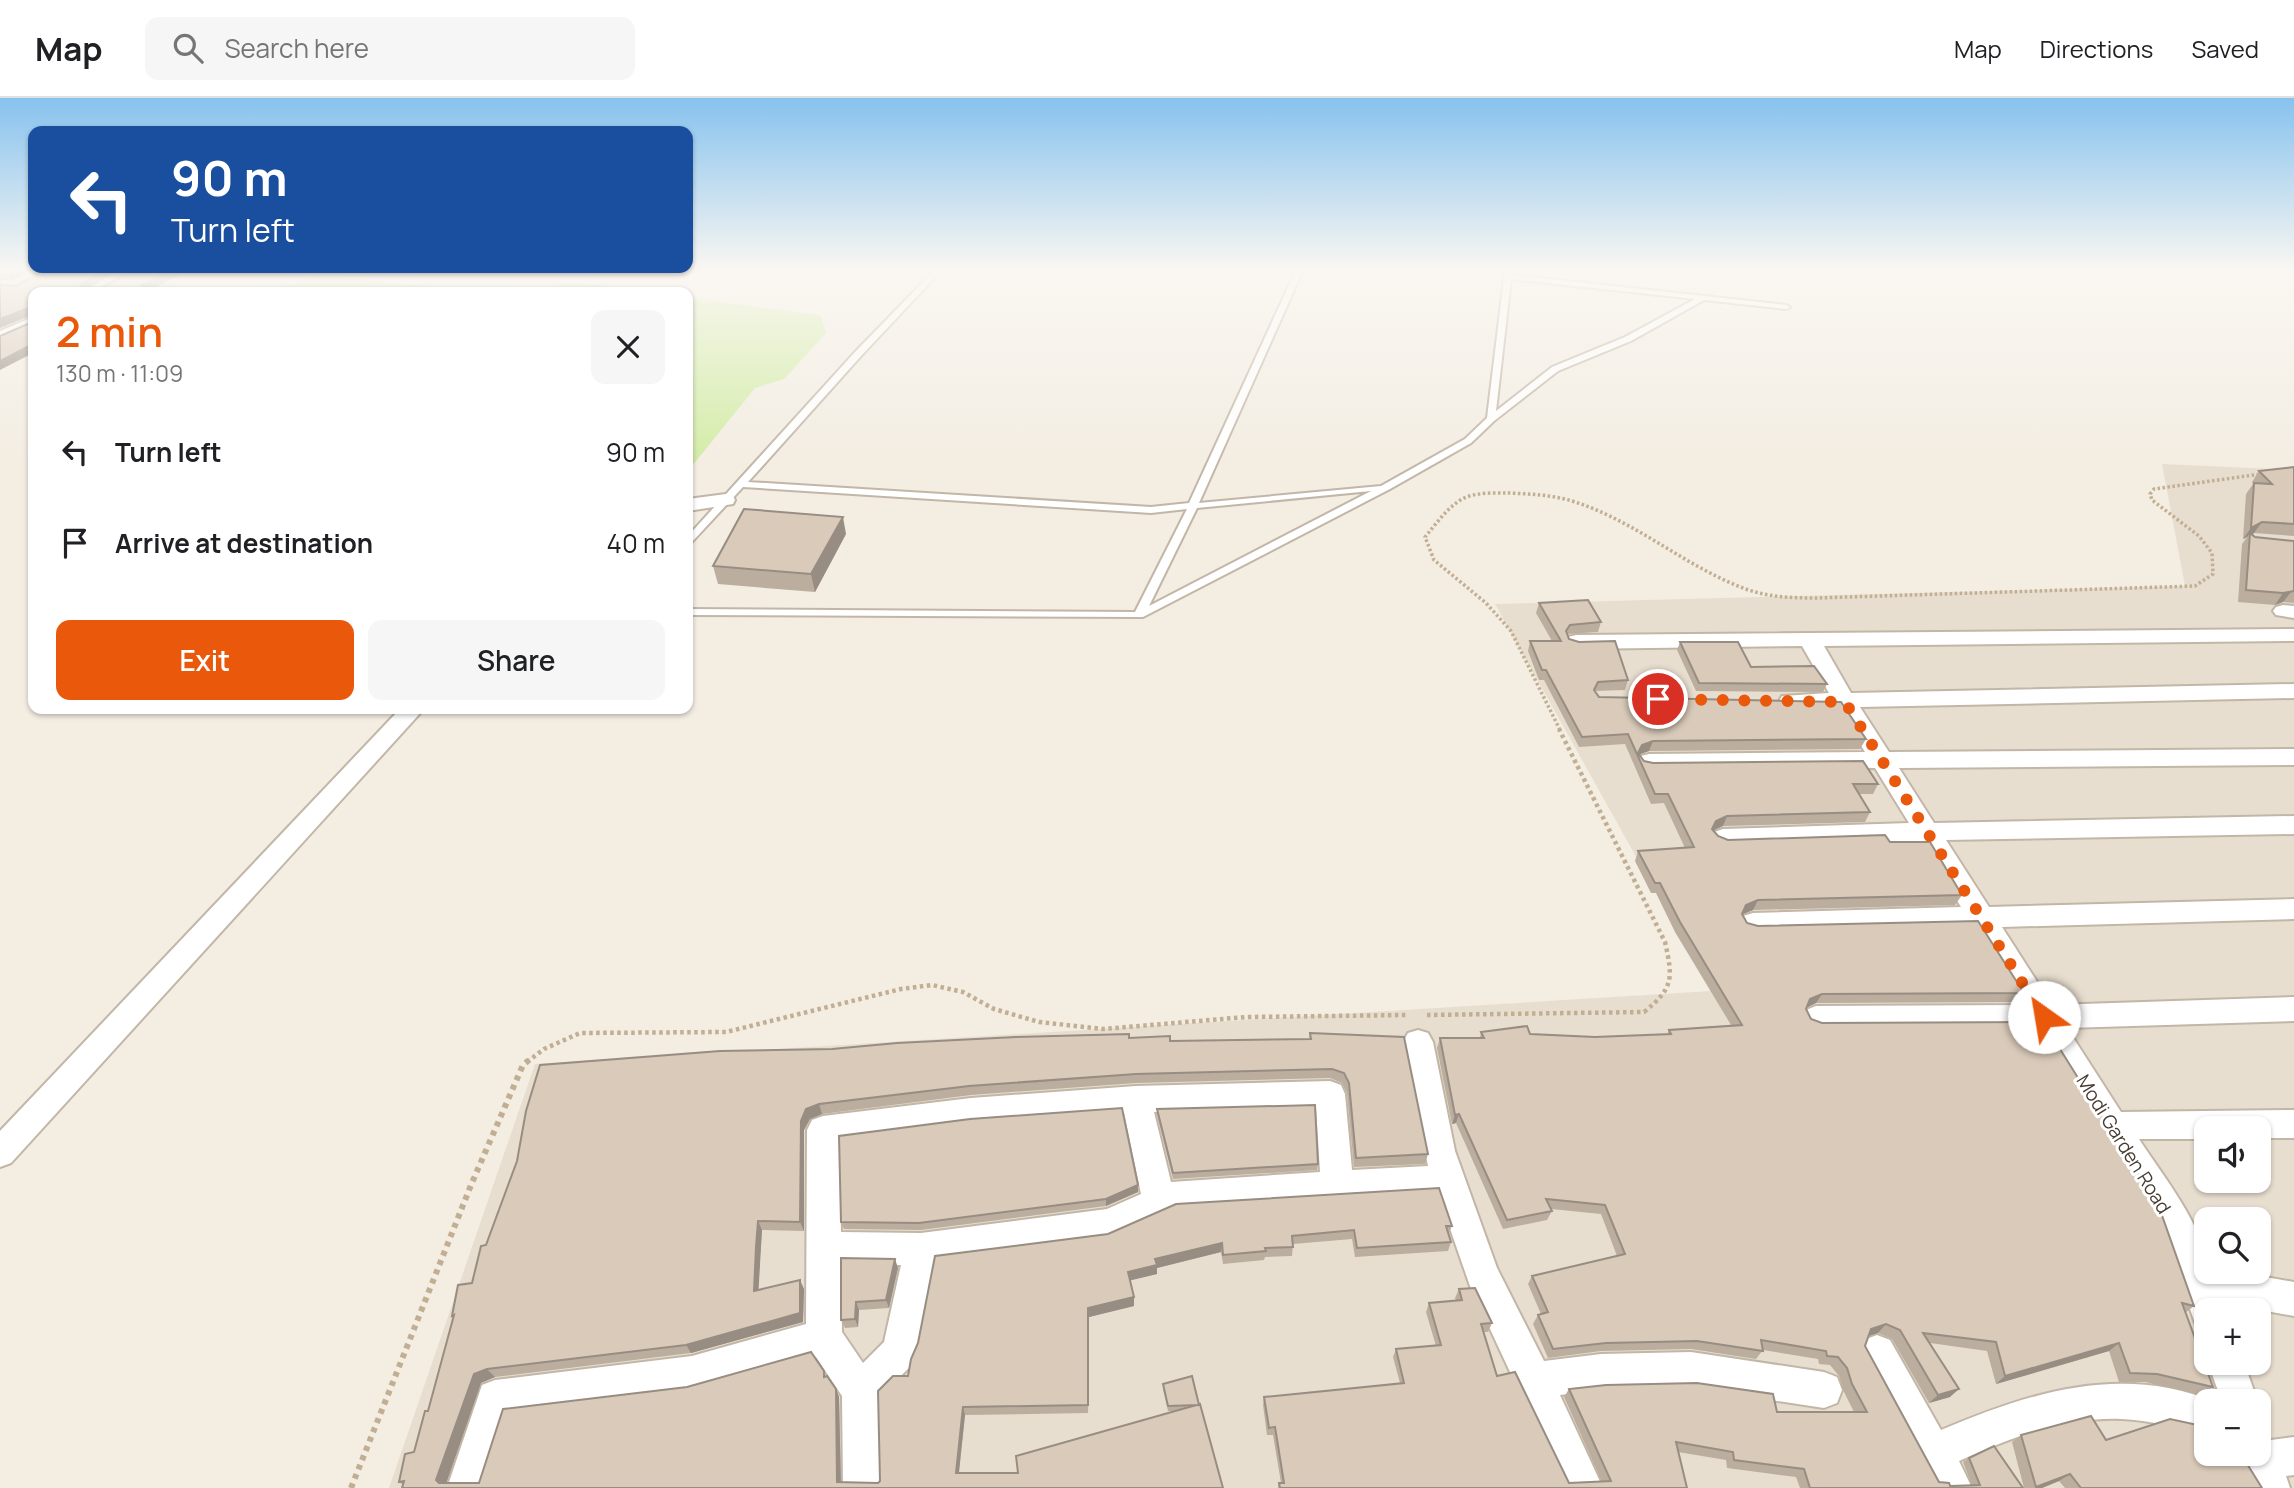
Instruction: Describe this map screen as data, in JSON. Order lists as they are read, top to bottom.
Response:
{
  "streets": {
    "street": ["Modi Garden Road"]
  },
  "page": {
    "header": "Map",
    "search": "Search here",
    "nav": ["Map", "Directions", "Saved"],
    "turn": ["90 m", "Turn left"],
    "heading": ["2 min", "130 m · 11:09"],
    "list": [
      {
        "name": "Turn left",
        "value": "90 m"
      },
      {
        "name": "Arrive at destination",
        "value": "40 m"
      }
    ],
    "buttons": ["Exit", "Share"],
    "map_buttons": ["+", "−"]
  }
}
